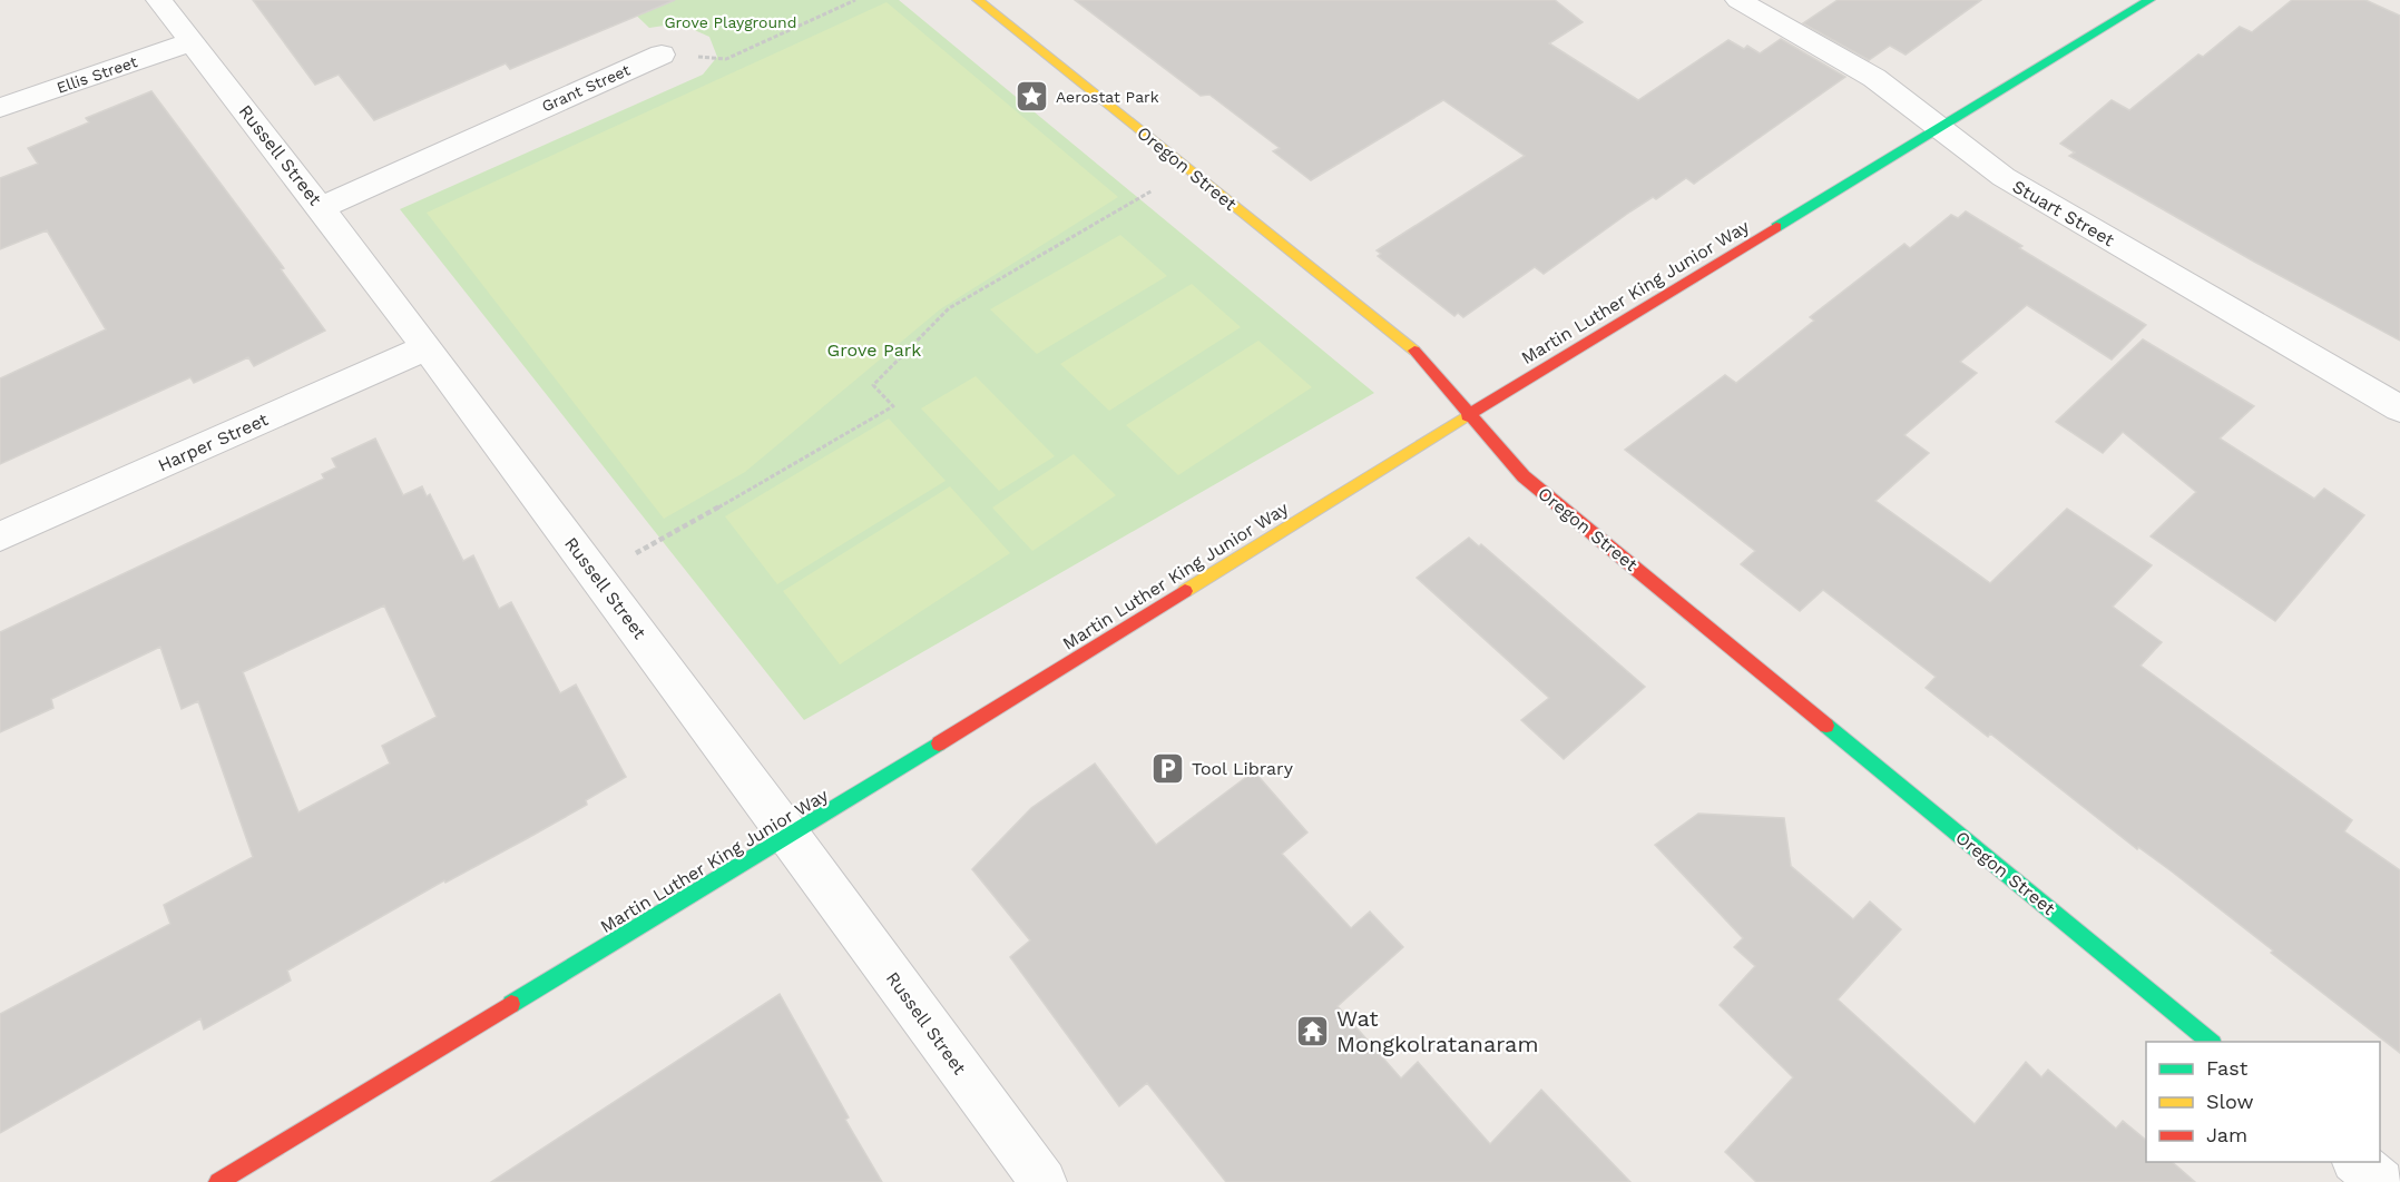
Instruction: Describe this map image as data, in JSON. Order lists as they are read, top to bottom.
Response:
{
  "streets": {
    "street": [
      "Ellis Street",
      "Grant Street",
      "Russell Street",
      "Oregon Street",
      "Stuart Street",
      "Martin Luther King Junior Way",
      "Harper Street"
    ]
  },
  "crossings": [
    ["Ellis Street", "Russell Street"],
    ["Grant Street", "Russell Street"],
    ["Russell Street", "Martin Luther King Junior Way"],
    ["Russell Street", "Harper Street"],
    ["Oregon Street", "Martin Luther King Junior Way"],
    ["Stuart Street", "Martin Luther King Junior Way"]
  ],
  "parks": ["Grove Playground", "Grove Park"],
  "places": {
    "place": ["Aerostat Park"],
    "parking": ["Tool Library"],
    "temple": ["Wat Mongkolratanaram"]
  },
  "legend": ["Fast", "Slow", "Jam"]
}
